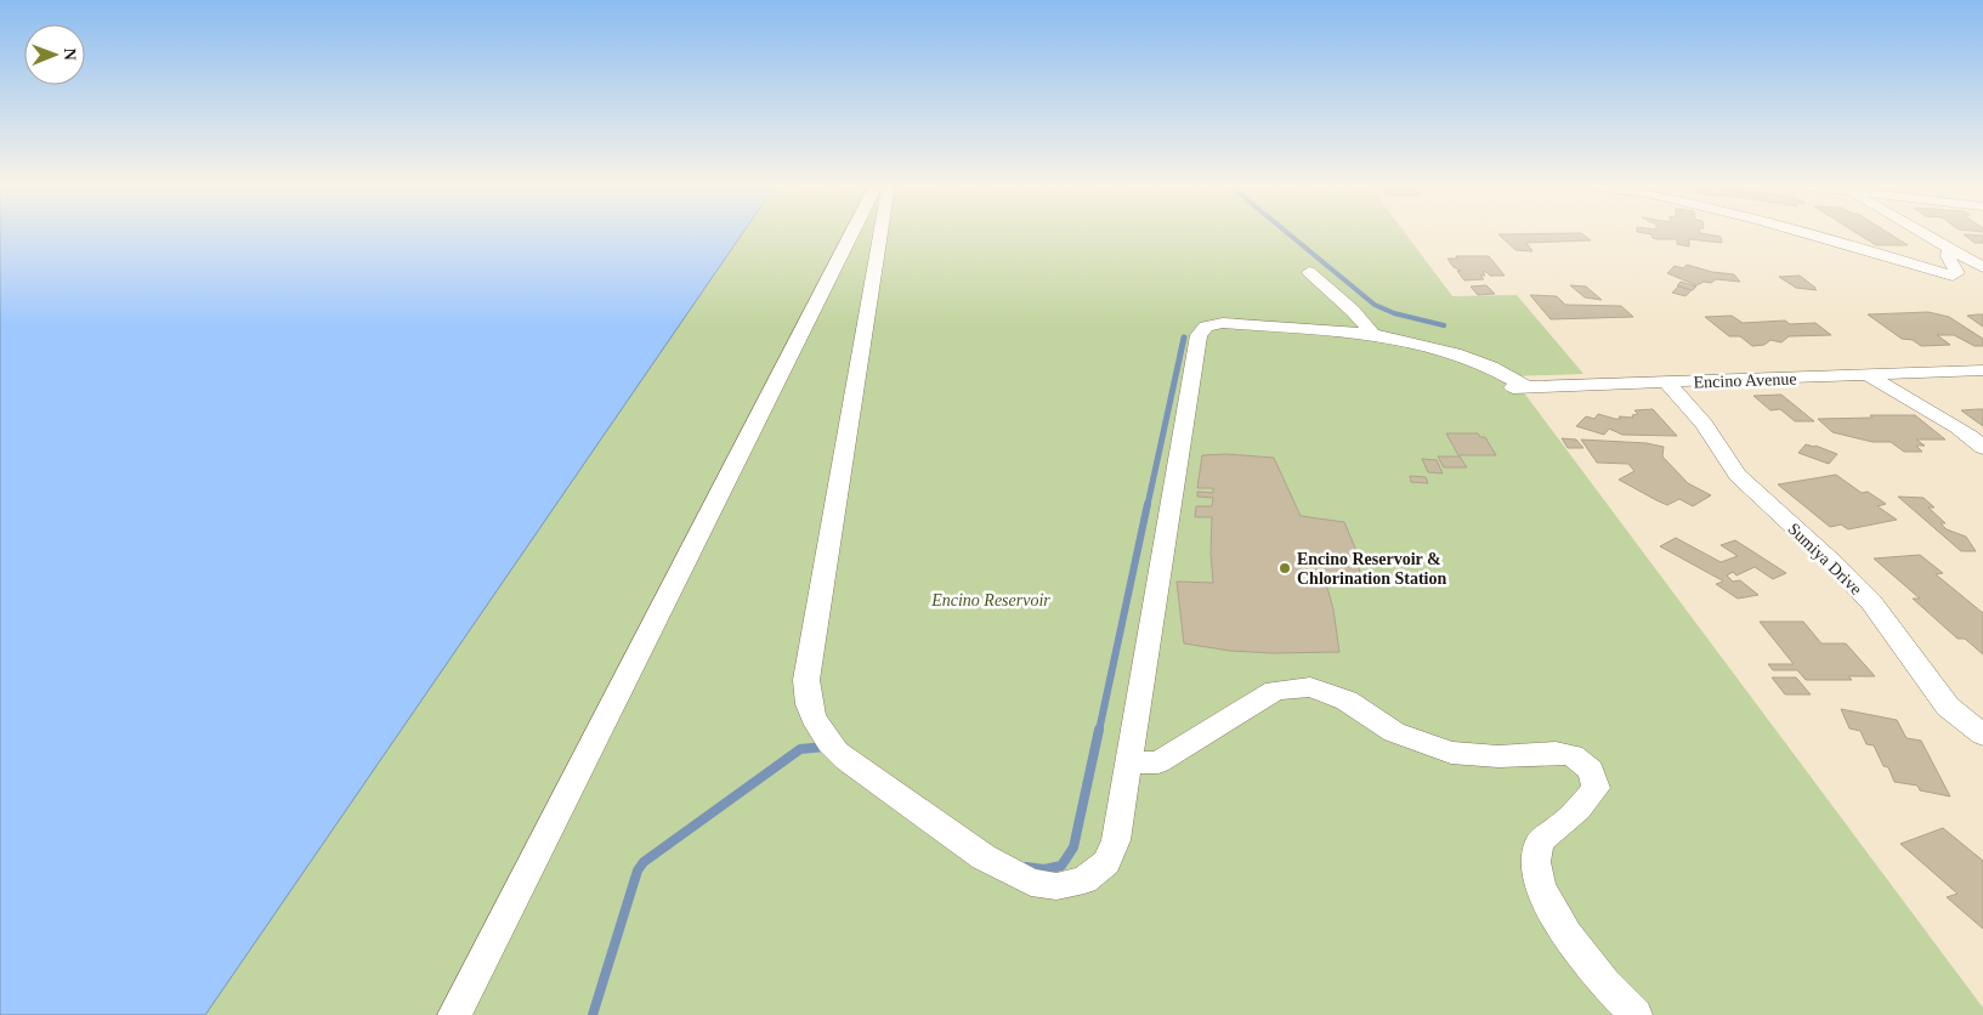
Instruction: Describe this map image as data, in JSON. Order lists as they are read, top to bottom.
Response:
{
  "streets": {
    "street": ["Encino Avenue", "Sumiya Drive"]
  },
  "crossings": [
    ["Encino Avenue", "Sumiya Drive"]
  ],
  "parks": ["Encino Reservoir"],
  "places": ["Encino Reservoir & Chlorination Station"],
  "north": "right"
}
